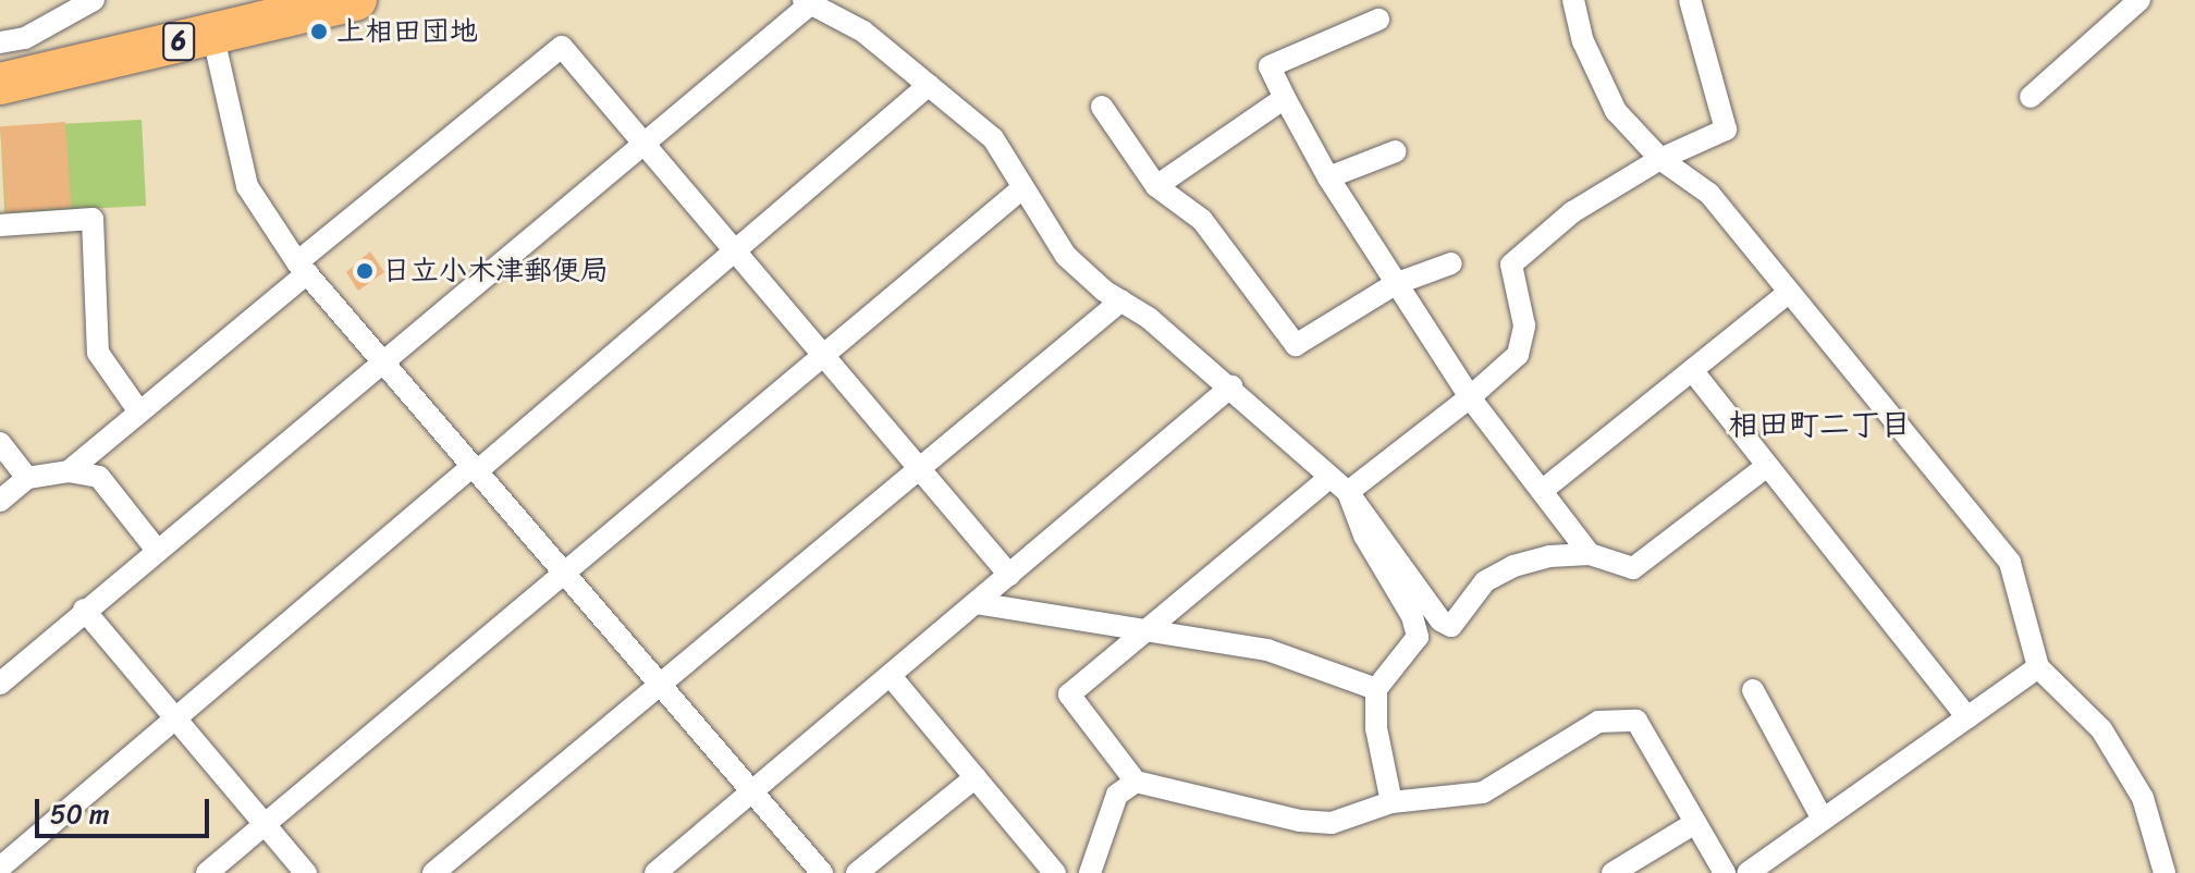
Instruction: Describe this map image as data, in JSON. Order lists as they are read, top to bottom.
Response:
{
  "streets": {
    "highway": ["6"]
  },
  "districts": ["相田町二丁目"],
  "places": ["上相田団地", "日立小木津郵便局"],
  "scale_bar": "50 m"
}
